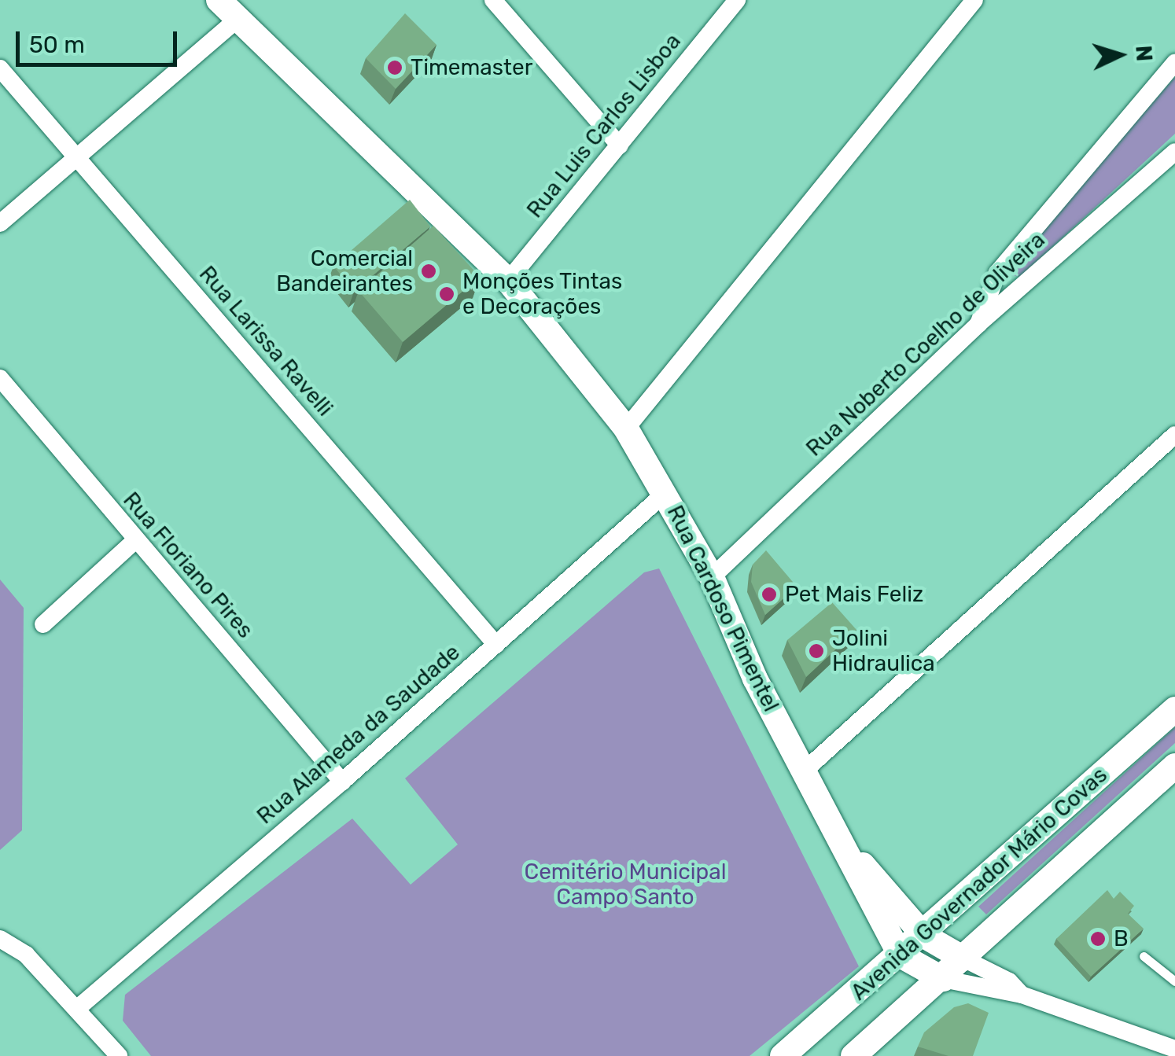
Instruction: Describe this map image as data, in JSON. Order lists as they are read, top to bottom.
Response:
{
  "streets": {
    "street": [
      "Rua Luis Carlos Lisboa",
      "Rua Larissa Ravelli",
      "Rua Noberto Coelho de Oliveira",
      "Rua Floriano Pires",
      "Rua Cardoso Pimentel",
      "Rua Alameda da Saudade",
      "Avenida Governador Mário Covas"
    ]
  },
  "crossings": [
    ["Rua Luis Carlos Lisboa", "Rua Cardoso Pimentel"],
    ["Rua Larissa Ravelli", "Rua Alameda da Saudade"],
    ["Rua Noberto Coelho de Oliveira", "Rua Cardoso Pimentel"],
    ["Rua Floriano Pires", "Rua Alameda da Saudade"],
    ["Rua Cardoso Pimentel", "Rua Alameda da Saudade"],
    ["Rua Cardoso Pimentel", "Avenida Governador Mário Covas"]
  ],
  "parks": ["Cemitério Municipal Campo Santo"],
  "places": [
    "Timemaster",
    "Comercial Bandeirantes",
    "Monções Tintas e Decorações",
    "Pet Mais Feliz",
    "Jolini Hidraulica",
    "B"
  ],
  "scale_bar": "50 m",
  "north": "right"
}
